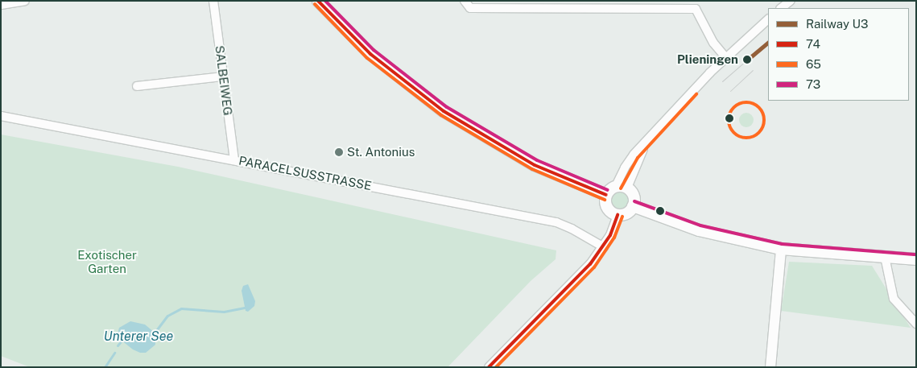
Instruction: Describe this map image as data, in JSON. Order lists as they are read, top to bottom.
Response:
{
  "streets": {
    "street": ["SALBEIWEG", "PARACELSUSSTRASSE"]
  },
  "crossings": [
    ["SALBEIWEG", "PARACELSUSSTRASSE"]
  ],
  "water": ["Unterer See"],
  "parks": ["Exotischer Garten"],
  "places": ["Plieningen", "St. Antonius"],
  "lines": [
    "transit line 74",
    "transit line 73",
    "transit line 65",
    "rail line U3"
  ],
  "legend": [
    "Railway U3",
    "74",
    "65",
    "73"
  ]
}
